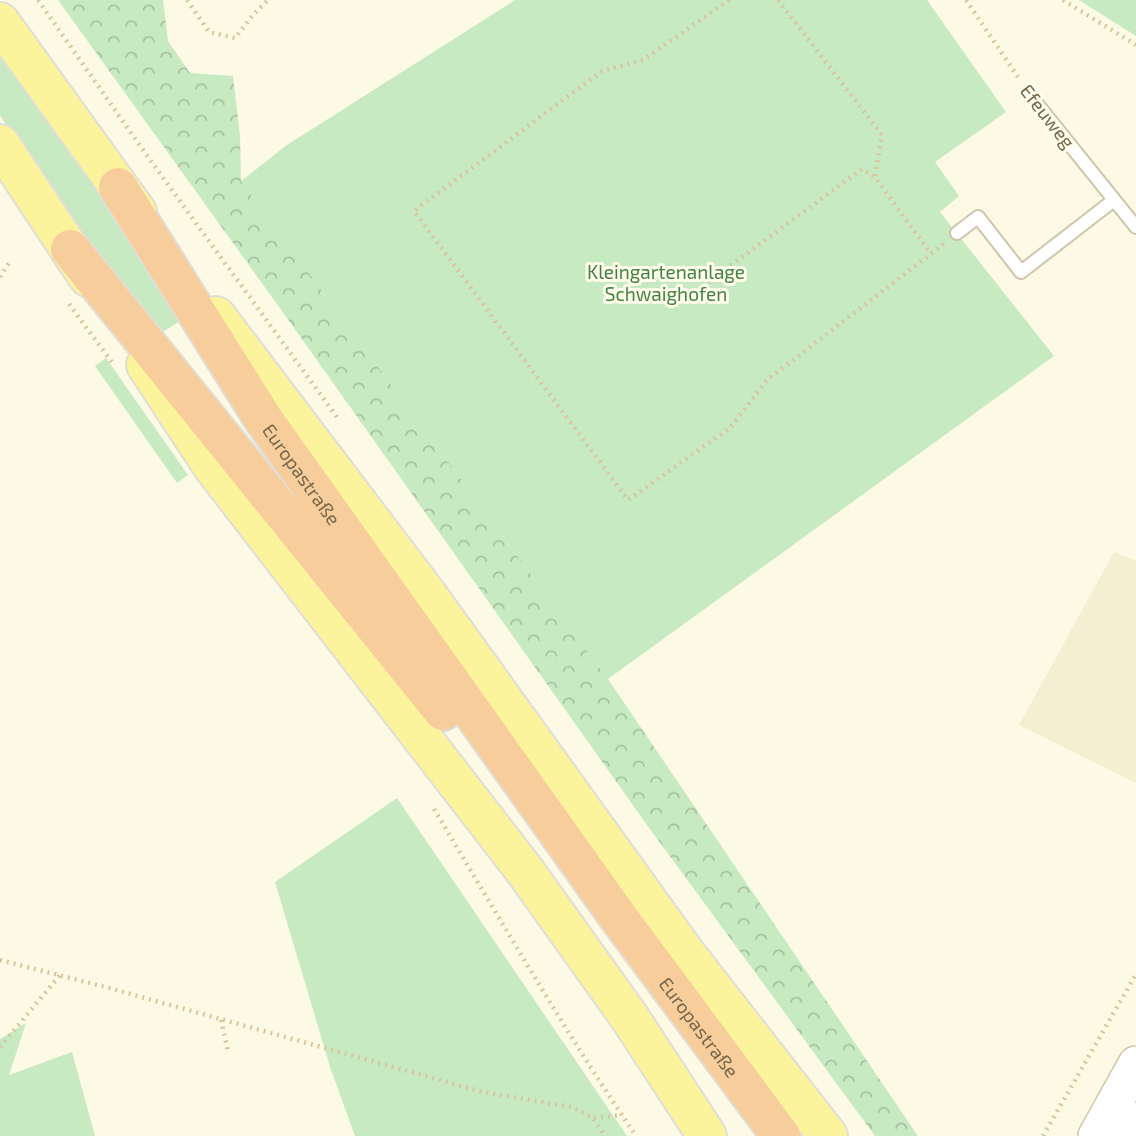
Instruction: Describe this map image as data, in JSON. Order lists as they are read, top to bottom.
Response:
{
  "streets": {
    "highway": ["Europastraße"],
    "lane": ["Efeuweg"]
  },
  "parks": ["Kleingartenanlage Schwaighofen"]
}
